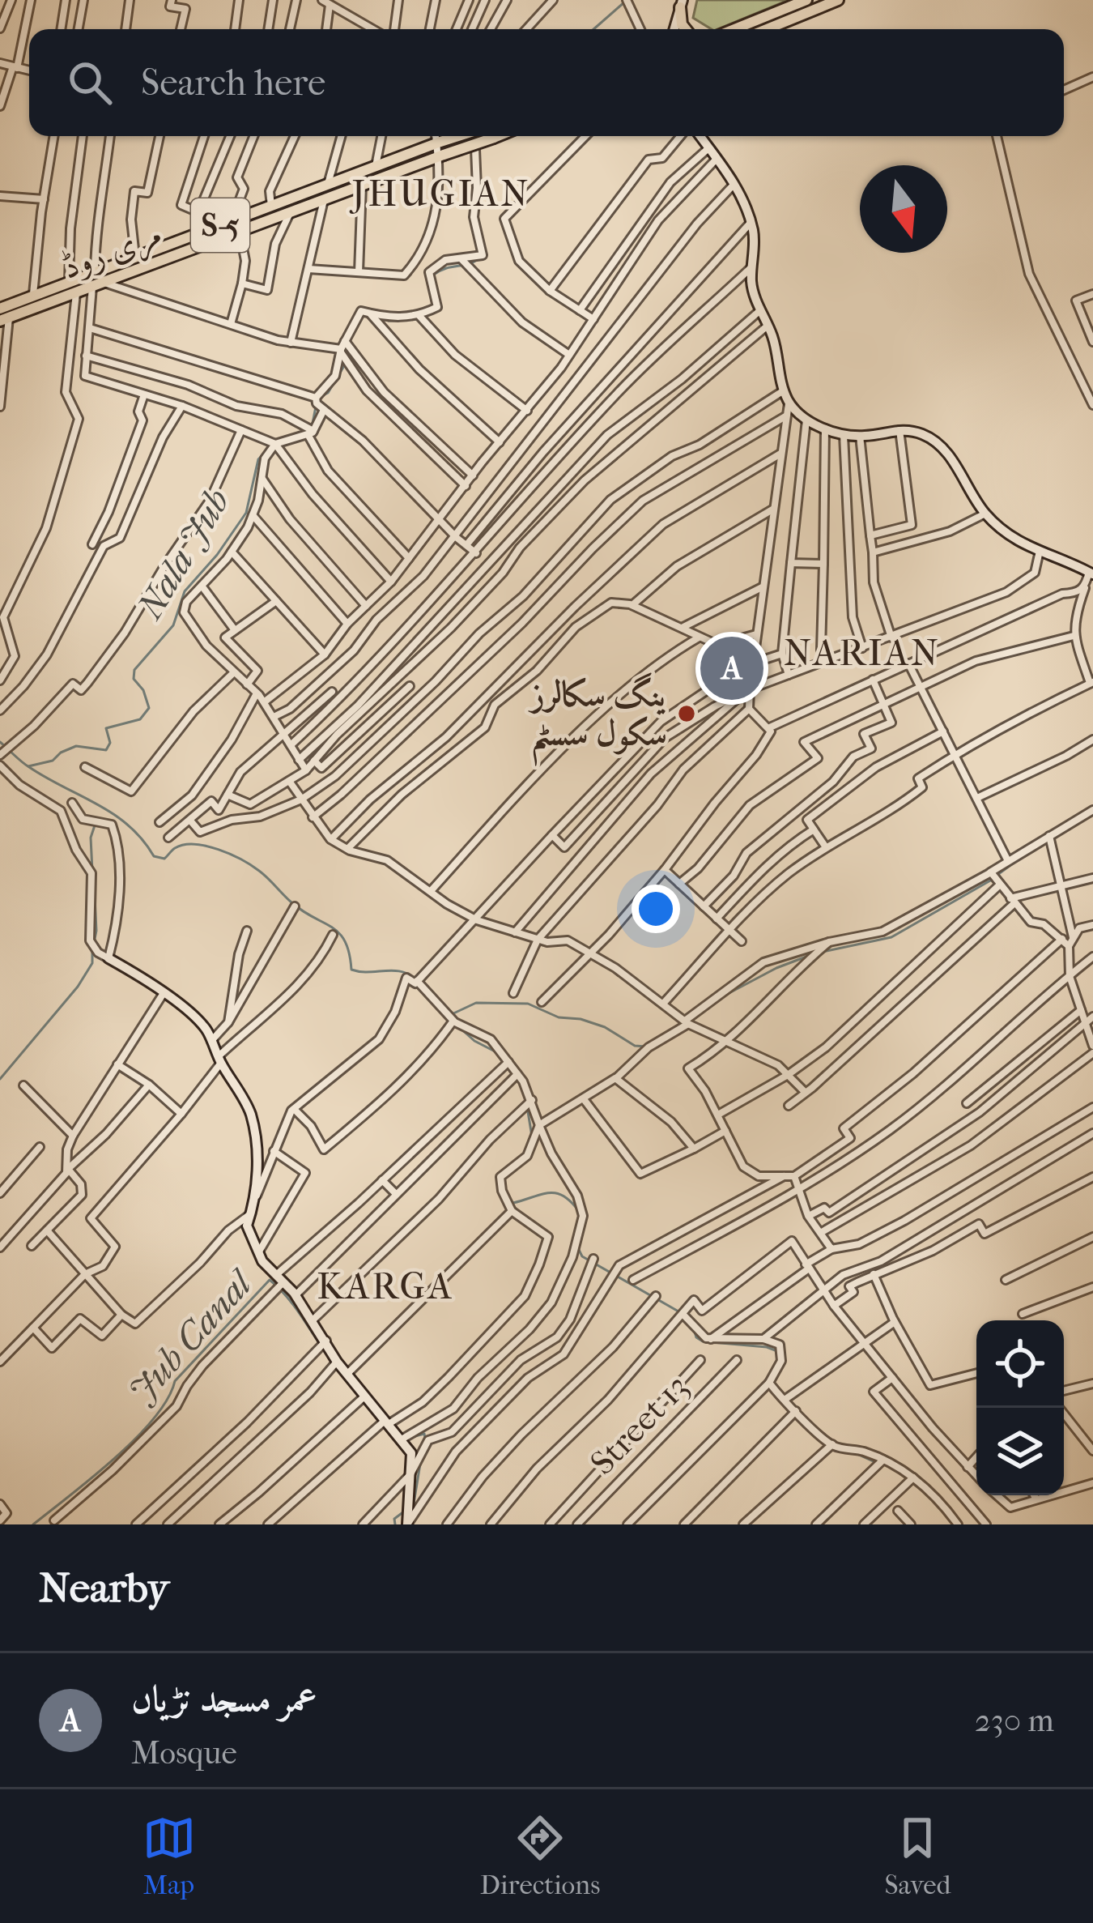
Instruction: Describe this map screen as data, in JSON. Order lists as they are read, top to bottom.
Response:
{
  "streets": {
    "main road": ["S-5", "مری روڈ"],
    "street": ["Street 13"]
  },
  "districts": ["JHUGIAN", "NARIAN", "KARGA"],
  "water": ["Nala Jub", "Jub Canal"],
  "places": ["ینگ سکالرز سکول سسٹم"],
  "north": "bottom",
  "page": {
    "search": "Search here",
    "pins": "A",
    "heading": "Nearby",
    "list": [
      {
        "mark": "A",
        "name": "عمر مسجد نڑیاں",
        "note": "Mosque",
        "value": "230 m"
      }
    ],
    "nav": ["Map", "Directions", "Saved"]
  }
}
